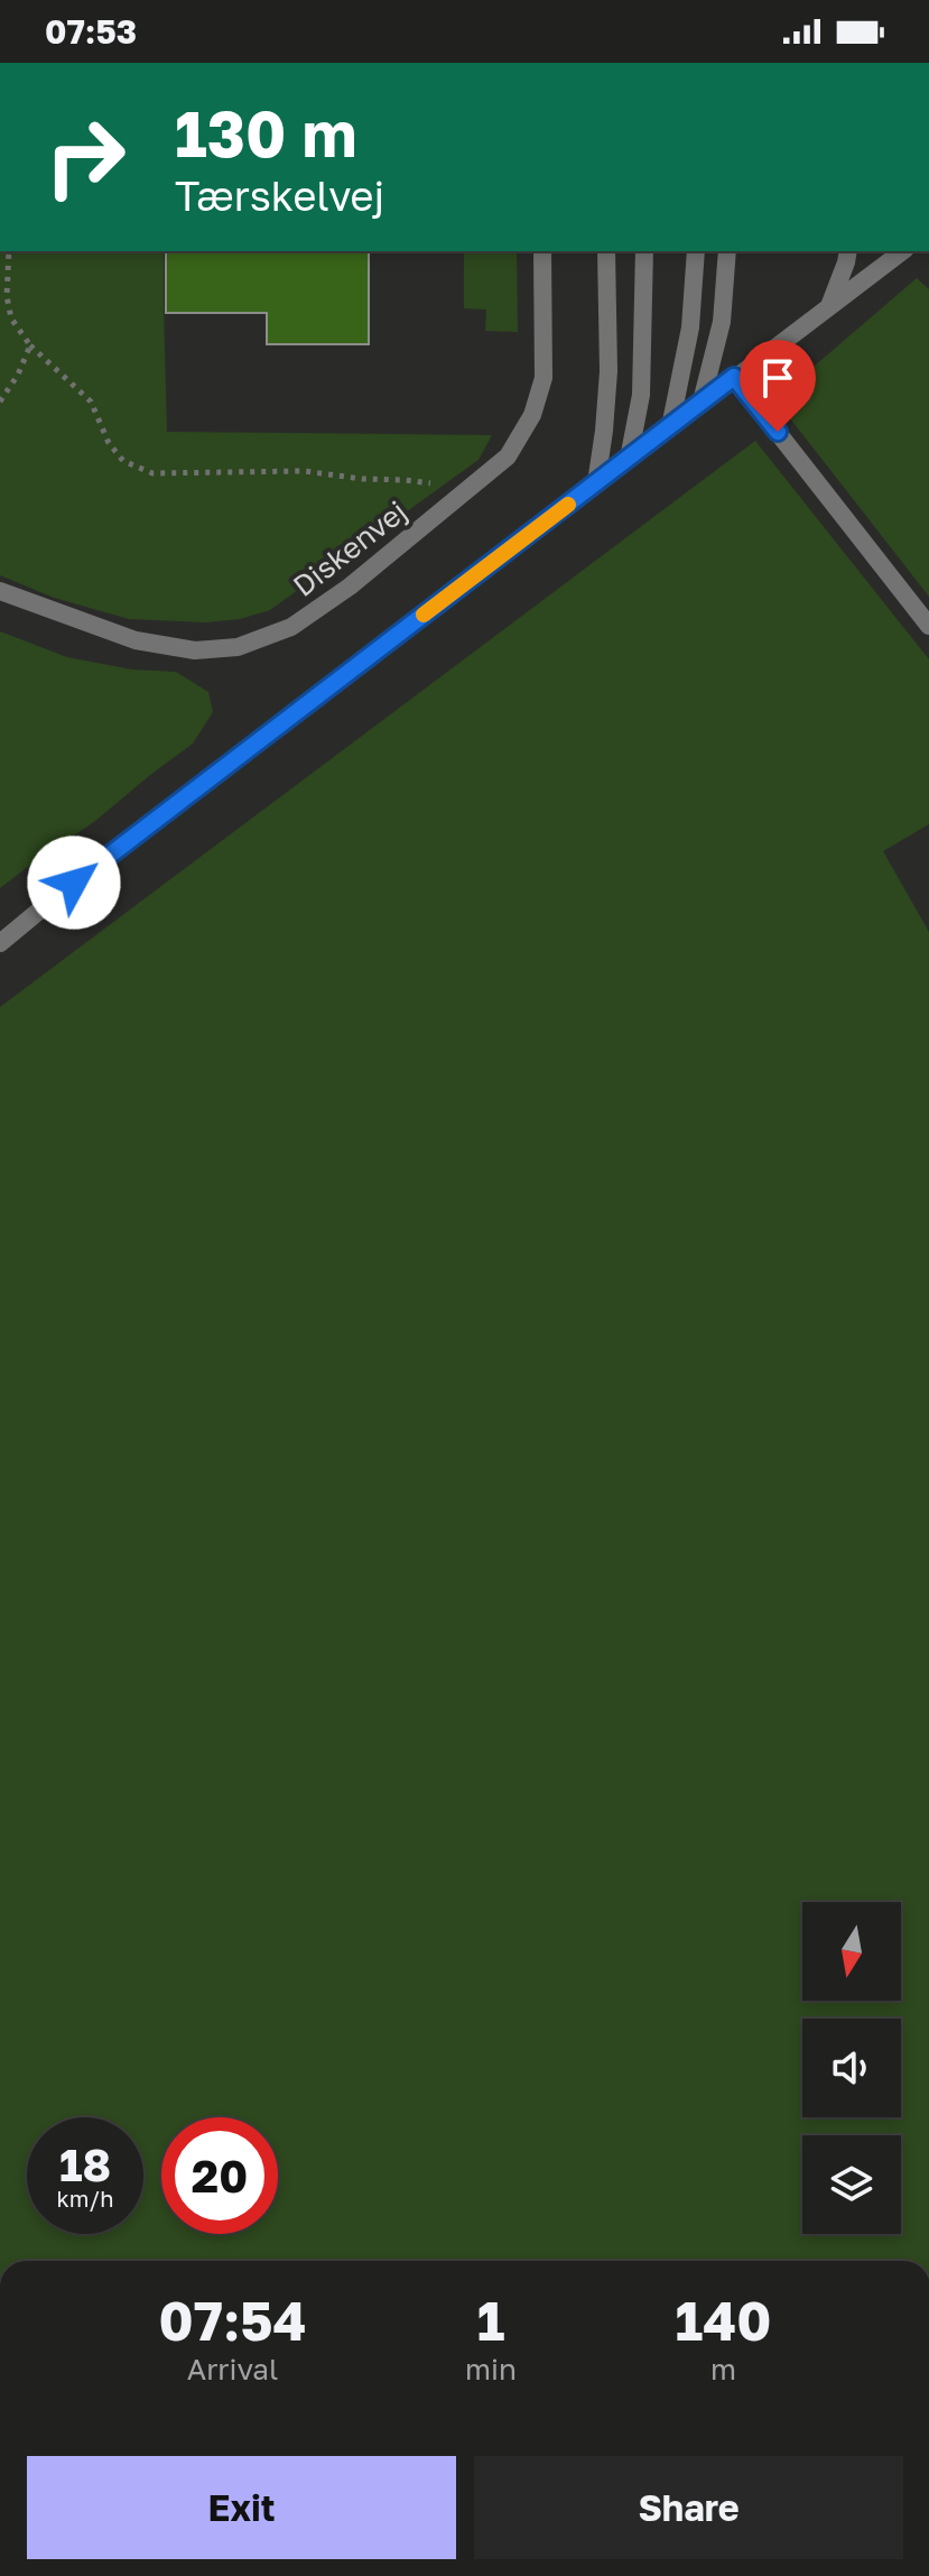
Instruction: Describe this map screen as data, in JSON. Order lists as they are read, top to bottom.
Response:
{
  "streets": {
    "lane": ["Diskenvej"]
  },
  "north": "bottom",
  "page": {
    "status": "07:53",
    "turn": ["130 m", "Tærskelvej"],
    "speed": "18 km/h",
    "limit": "20",
    "eta": [
      "07:54",
      "Arrival",
      "1",
      "min",
      "140",
      "m"
    ],
    "buttons": ["Exit", "Share"]
  }
}
